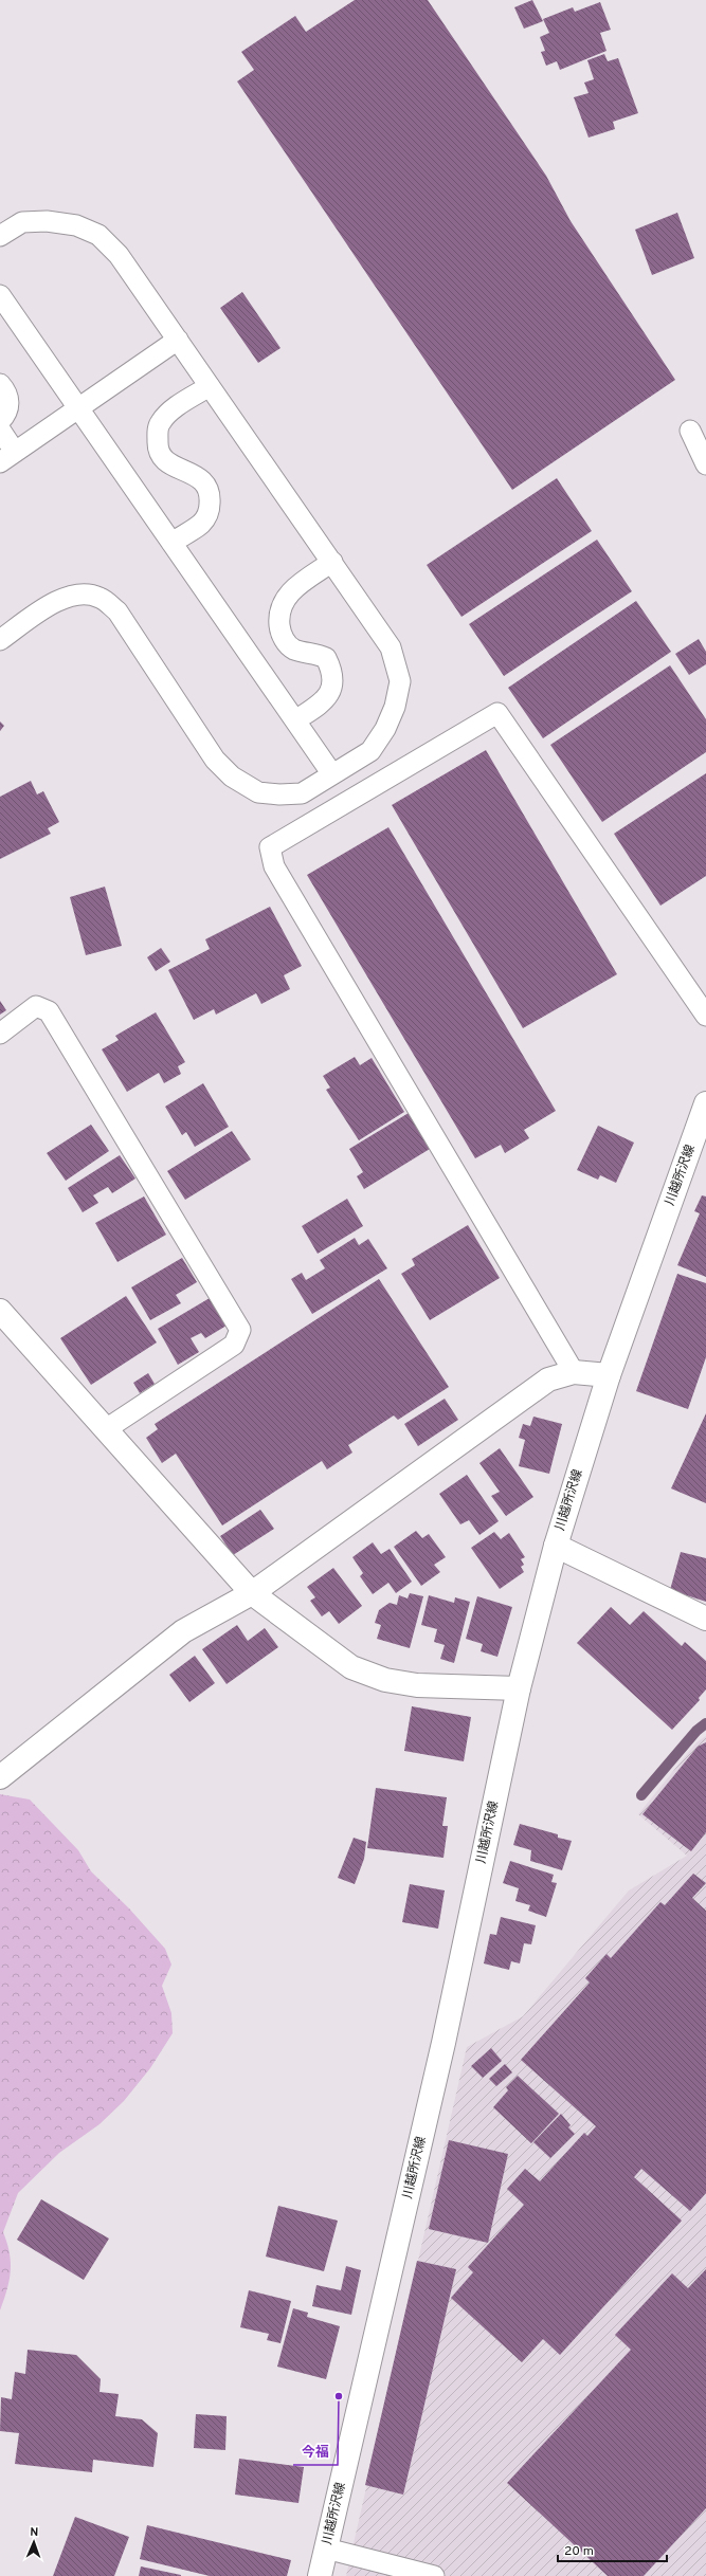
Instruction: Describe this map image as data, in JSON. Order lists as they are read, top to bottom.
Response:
{
  "streets": {
    "street": ["川越所沢線"]
  },
  "places": ["今福"],
  "scale_bar": "20 m",
  "north": "top"
}
